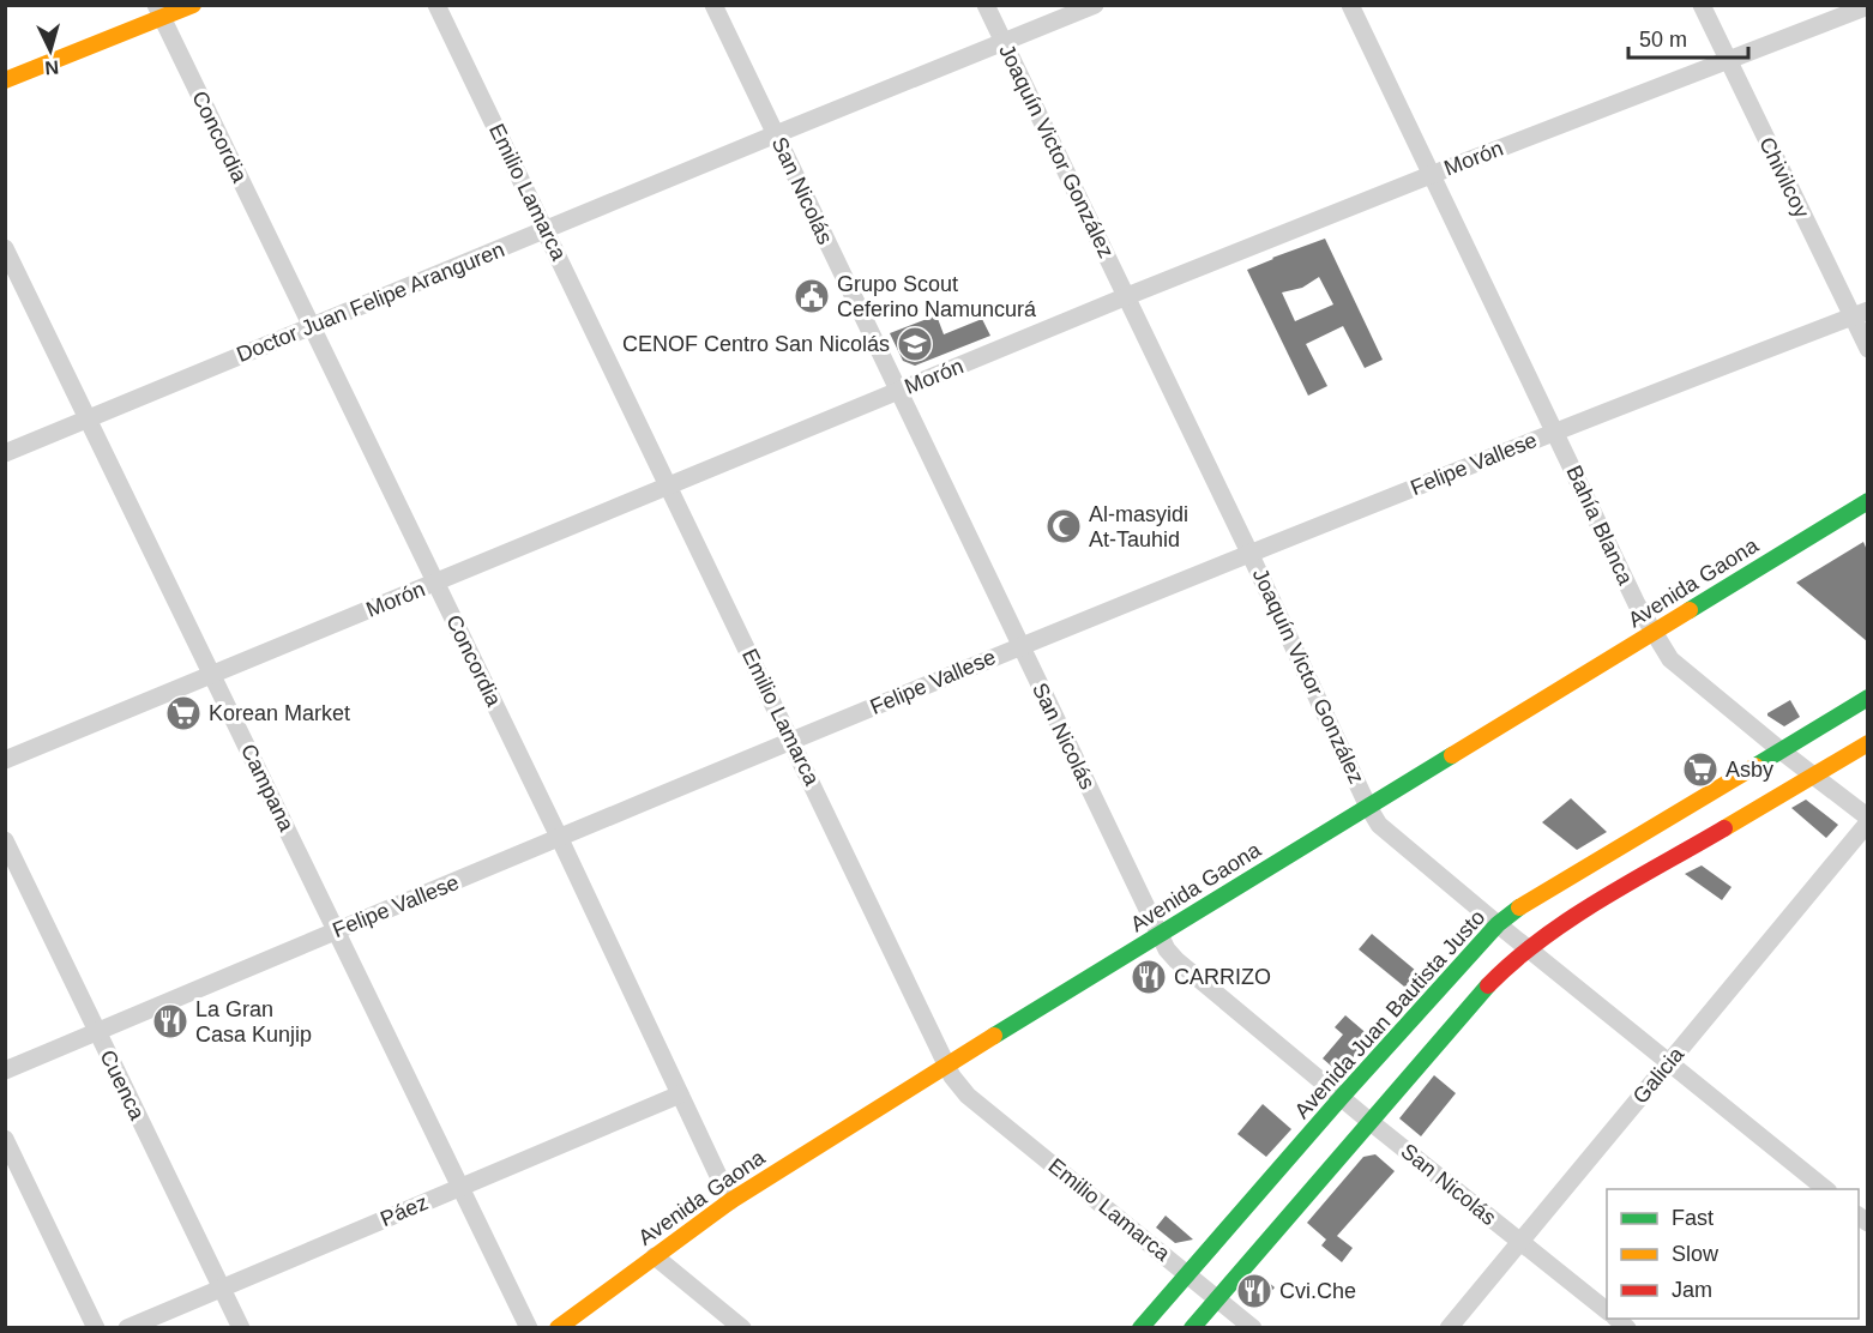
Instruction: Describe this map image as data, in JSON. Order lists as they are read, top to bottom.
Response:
{
  "streets": {
    "main road": ["Avenida Gaona", "Avenida Juan Bautista Justo"],
    "street": [
      "Concordia",
      "Joaquín Victor González",
      "Morón",
      "Chivilcoy",
      "San Nicolás",
      "Emilio Lamarca",
      "Doctor Juan Felipe Aranguren",
      "Felipe Vallese",
      "Bahía Blanca",
      "Campana",
      "Galicia",
      "Cuenca",
      "Páez"
    ]
  },
  "crossings": [
    ["Concordia", "Morón"],
    ["Concordia", "Doctor Juan Felipe Aranguren"],
    ["Concordia", "Felipe Vallese"],
    ["Concordia", "Avenida Gaona"],
    ["Concordia", "Páez"],
    ["Joaquín Victor González", "Morón"],
    ["Joaquín Victor González", "Doctor Juan Felipe Aranguren"],
    ["Joaquín Victor González", "Felipe Vallese"],
    ["Joaquín Victor González", "Avenida Gaona"],
    ["Joaquín Victor González", "Avenida Juan Bautista Justo"],
    ["Joaquín Victor González", "Galicia"],
    ["Morón", "Chivilcoy"],
    ["Morón", "San Nicolás"],
    ["Morón", "Emilio Lamarca"],
    ["Morón", "Bahía Blanca"],
    ["Morón", "Campana"],
    ["Chivilcoy", "Felipe Vallese"],
    ["San Nicolás", "Doctor Juan Felipe Aranguren"],
    ["San Nicolás", "Felipe Vallese"],
    ["San Nicolás", "Avenida Gaona"],
    ["San Nicolás", "Avenida Juan Bautista Justo"],
    ["San Nicolás", "Galicia"],
    ["Emilio Lamarca", "Doctor Juan Felipe Aranguren"],
    ["Emilio Lamarca", "Felipe Vallese"],
    ["Emilio Lamarca", "Avenida Gaona"],
    ["Emilio Lamarca", "Avenida Juan Bautista Justo"],
    ["Doctor Juan Felipe Aranguren", "Campana"],
    ["Felipe Vallese", "Bahía Blanca"],
    ["Felipe Vallese", "Campana"],
    ["Felipe Vallese", "Cuenca"],
    ["Bahía Blanca", "Avenida Gaona"],
    ["Bahía Blanca", "Avenida Juan Bautista Justo"],
    ["Bahía Blanca", "Galicia"],
    ["Campana", "Páez"],
    ["Cuenca", "Páez"]
  ],
  "places": {
    "public building": ["Grupo Scout Ceferino Namuncurá"],
    "school or university": ["CENOF Centro San Nicolás"],
    "mosque": ["Al-masyidi At-Tauhid"],
    "supermarket": ["Korean Market", "Asby"],
    "restaurant": ["CARRIZO", "La Gran Casa Kunjip", "Cvi.Che"]
  },
  "legend": ["Fast", "Slow", "Jam"],
  "scale_bar": "50 m",
  "north": "bottom"
}
